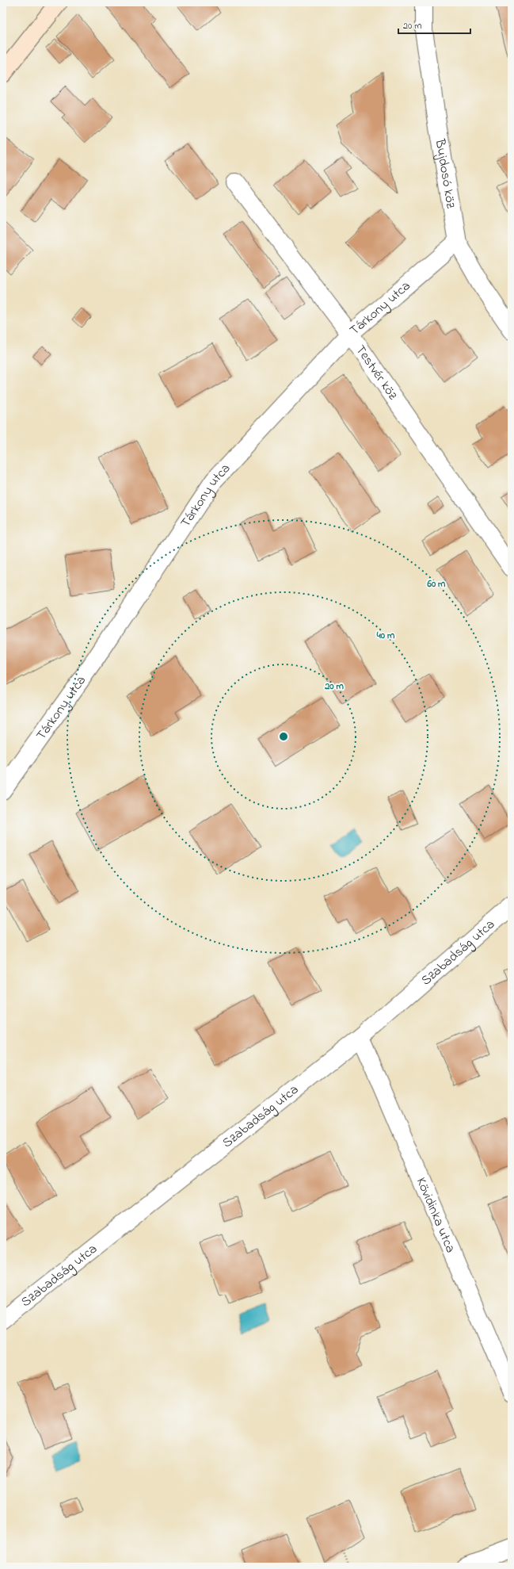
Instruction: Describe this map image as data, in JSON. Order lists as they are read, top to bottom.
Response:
{
  "streets": {
    "street": [
      "Bujdosó köz",
      "Tárkony utca",
      "Testvér köz",
      "Szabadság utca",
      "Kövidinka utca"
    ]
  },
  "crossings": [
    ["Bujdosó köz", "Tárkony utca"],
    ["Tárkony utca", "Testvér köz"],
    ["Szabadság utca", "Kövidinka utca"]
  ],
  "scale_bar": "20 m",
  "rings": ["60 m", "40 m", "20 m"]
}
